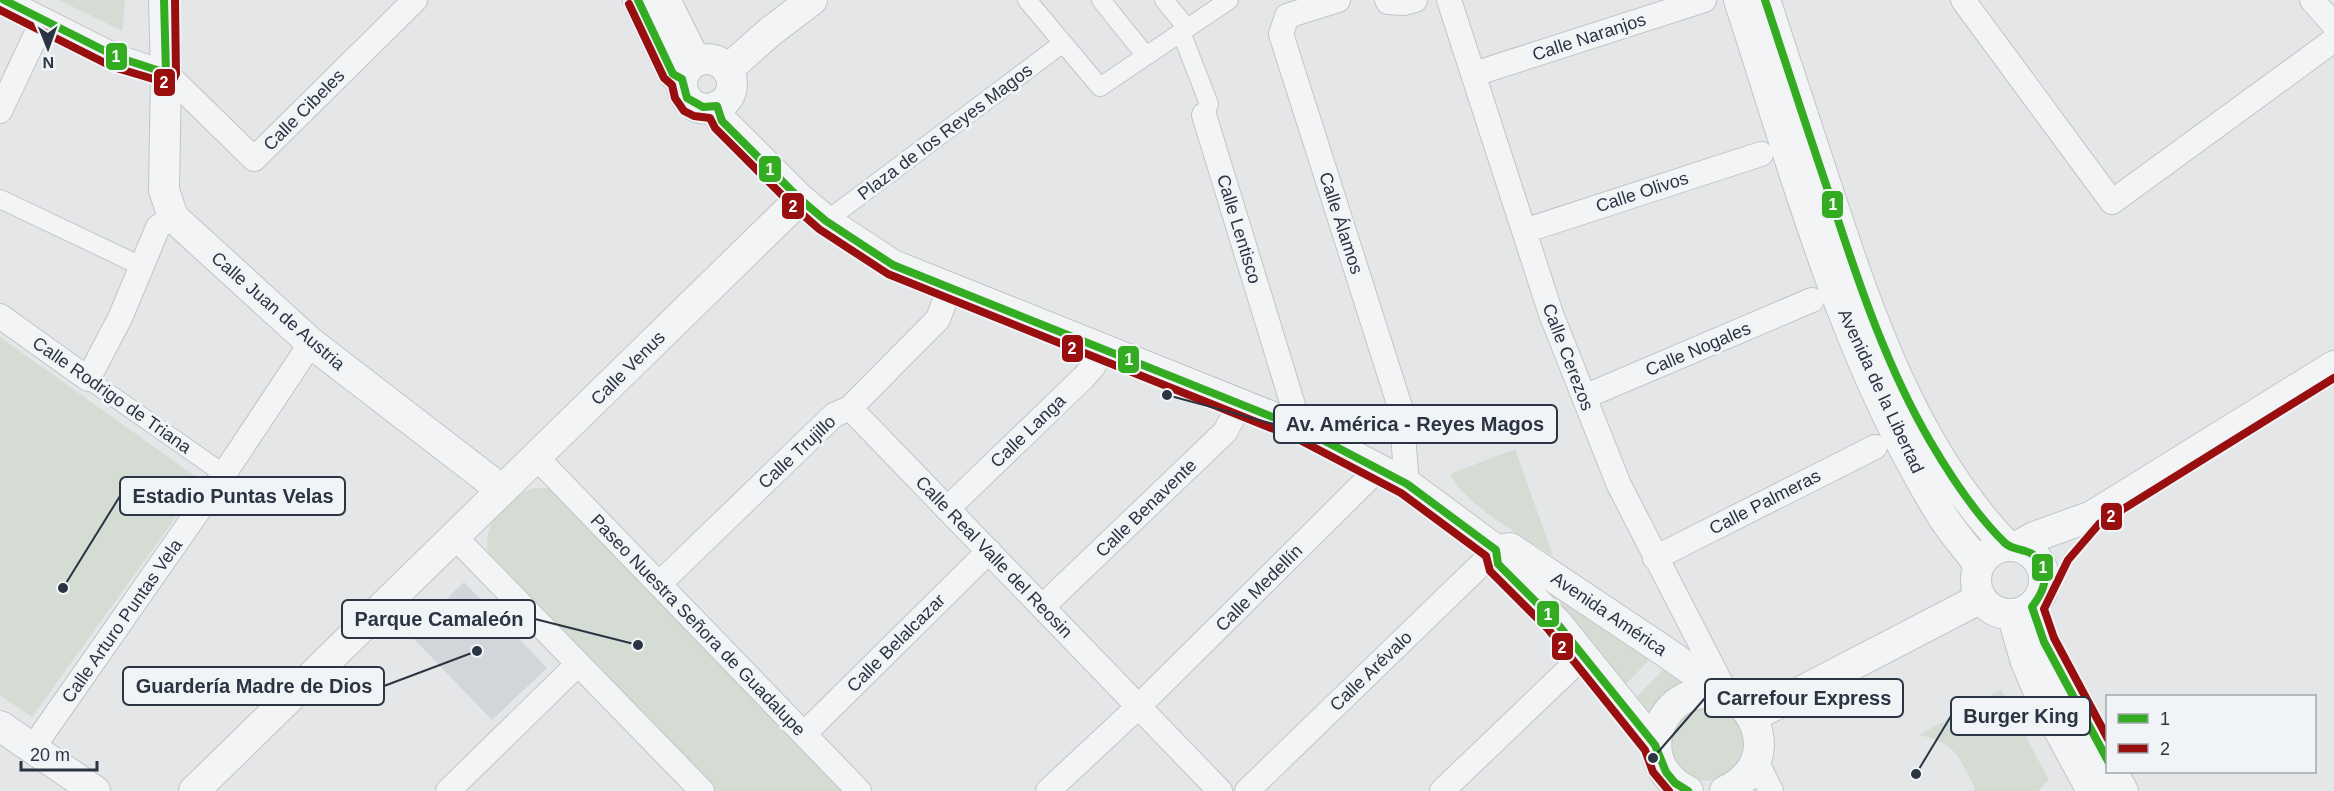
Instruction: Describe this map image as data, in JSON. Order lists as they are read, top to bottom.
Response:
{
  "streets": {
    "street": [
      "Calle Naranjos",
      "Calle Cibeles",
      "Plaza de los Reyes Magos",
      "Calle Olivos",
      "Calle Álamos",
      "Calle Lentisco",
      "Calle Juan de Austria",
      "Calle Nogales",
      "Calle Cerezos",
      "Calle Venus",
      "Avenida de la Libertad",
      "Calle Rodrigo de Triana",
      "Calle Langa",
      "Calle Trujillo",
      "Calle Palmeras",
      "Calle Benavente",
      "Calle Real Valle del Reosin",
      "Calle Medellín",
      "Avenida América",
      "Calle Arturo Puntas Vela",
      "Paseo Nuestra Señora de Guadalupe",
      "Calle Belalcazar",
      "Calle Arévalo"
    ]
  },
  "crossings": [
    ["Calle Naranjos", "Calle Cerezos"],
    ["Calle Cibeles", "Calle Juan de Austria"],
    ["Plaza de los Reyes Magos", "Avenida América"],
    ["Calle Olivos", "Calle Cerezos"],
    ["Calle Álamos", "Avenida América"],
    ["Calle Lentisco", "Avenida América"],
    ["Calle Juan de Austria", "Calle Venus"],
    ["Calle Juan de Austria", "Calle Arturo Puntas Vela"],
    ["Calle Nogales", "Calle Cerezos"],
    ["Calle Cerezos", "Calle Palmeras"],
    ["Calle Cerezos", "Avenida América"],
    ["Calle Venus", "Avenida América"],
    ["Calle Venus", "Paseo Nuestra Señora de Guadalupe"],
    ["Calle Rodrigo de Triana", "Calle Arturo Puntas Vela"],
    ["Calle Langa", "Calle Real Valle del Reosin"],
    ["Calle Langa", "Avenida América"],
    ["Calle Trujillo", "Calle Real Valle del Reosin"],
    ["Calle Trujillo", "Avenida América"],
    ["Calle Trujillo", "Paseo Nuestra Señora de Guadalupe"],
    ["Calle Benavente", "Calle Real Valle del Reosin"],
    ["Calle Benavente", "Avenida América"],
    ["Calle Real Valle del Reosin", "Calle Medellín"],
    ["Calle Real Valle del Reosin", "Calle Belalcazar"],
    ["Calle Medellín", "Avenida América"],
    ["Avenida América", "Calle Arévalo"],
    ["Paseo Nuestra Señora de Guadalupe", "Calle Belalcazar"]
  ],
  "places": [
    "Av. América - Reyes Magos",
    "Estadio Puntas Velas",
    "Parque Camaleón",
    "Guardería Madre de Dios",
    "Carrefour Express",
    "Burger King"
  ],
  "lines": ["transit line 1", "transit line 2"],
  "legend": ["1", "2"],
  "scale_bar": "20 m",
  "north": "bottom"
}
